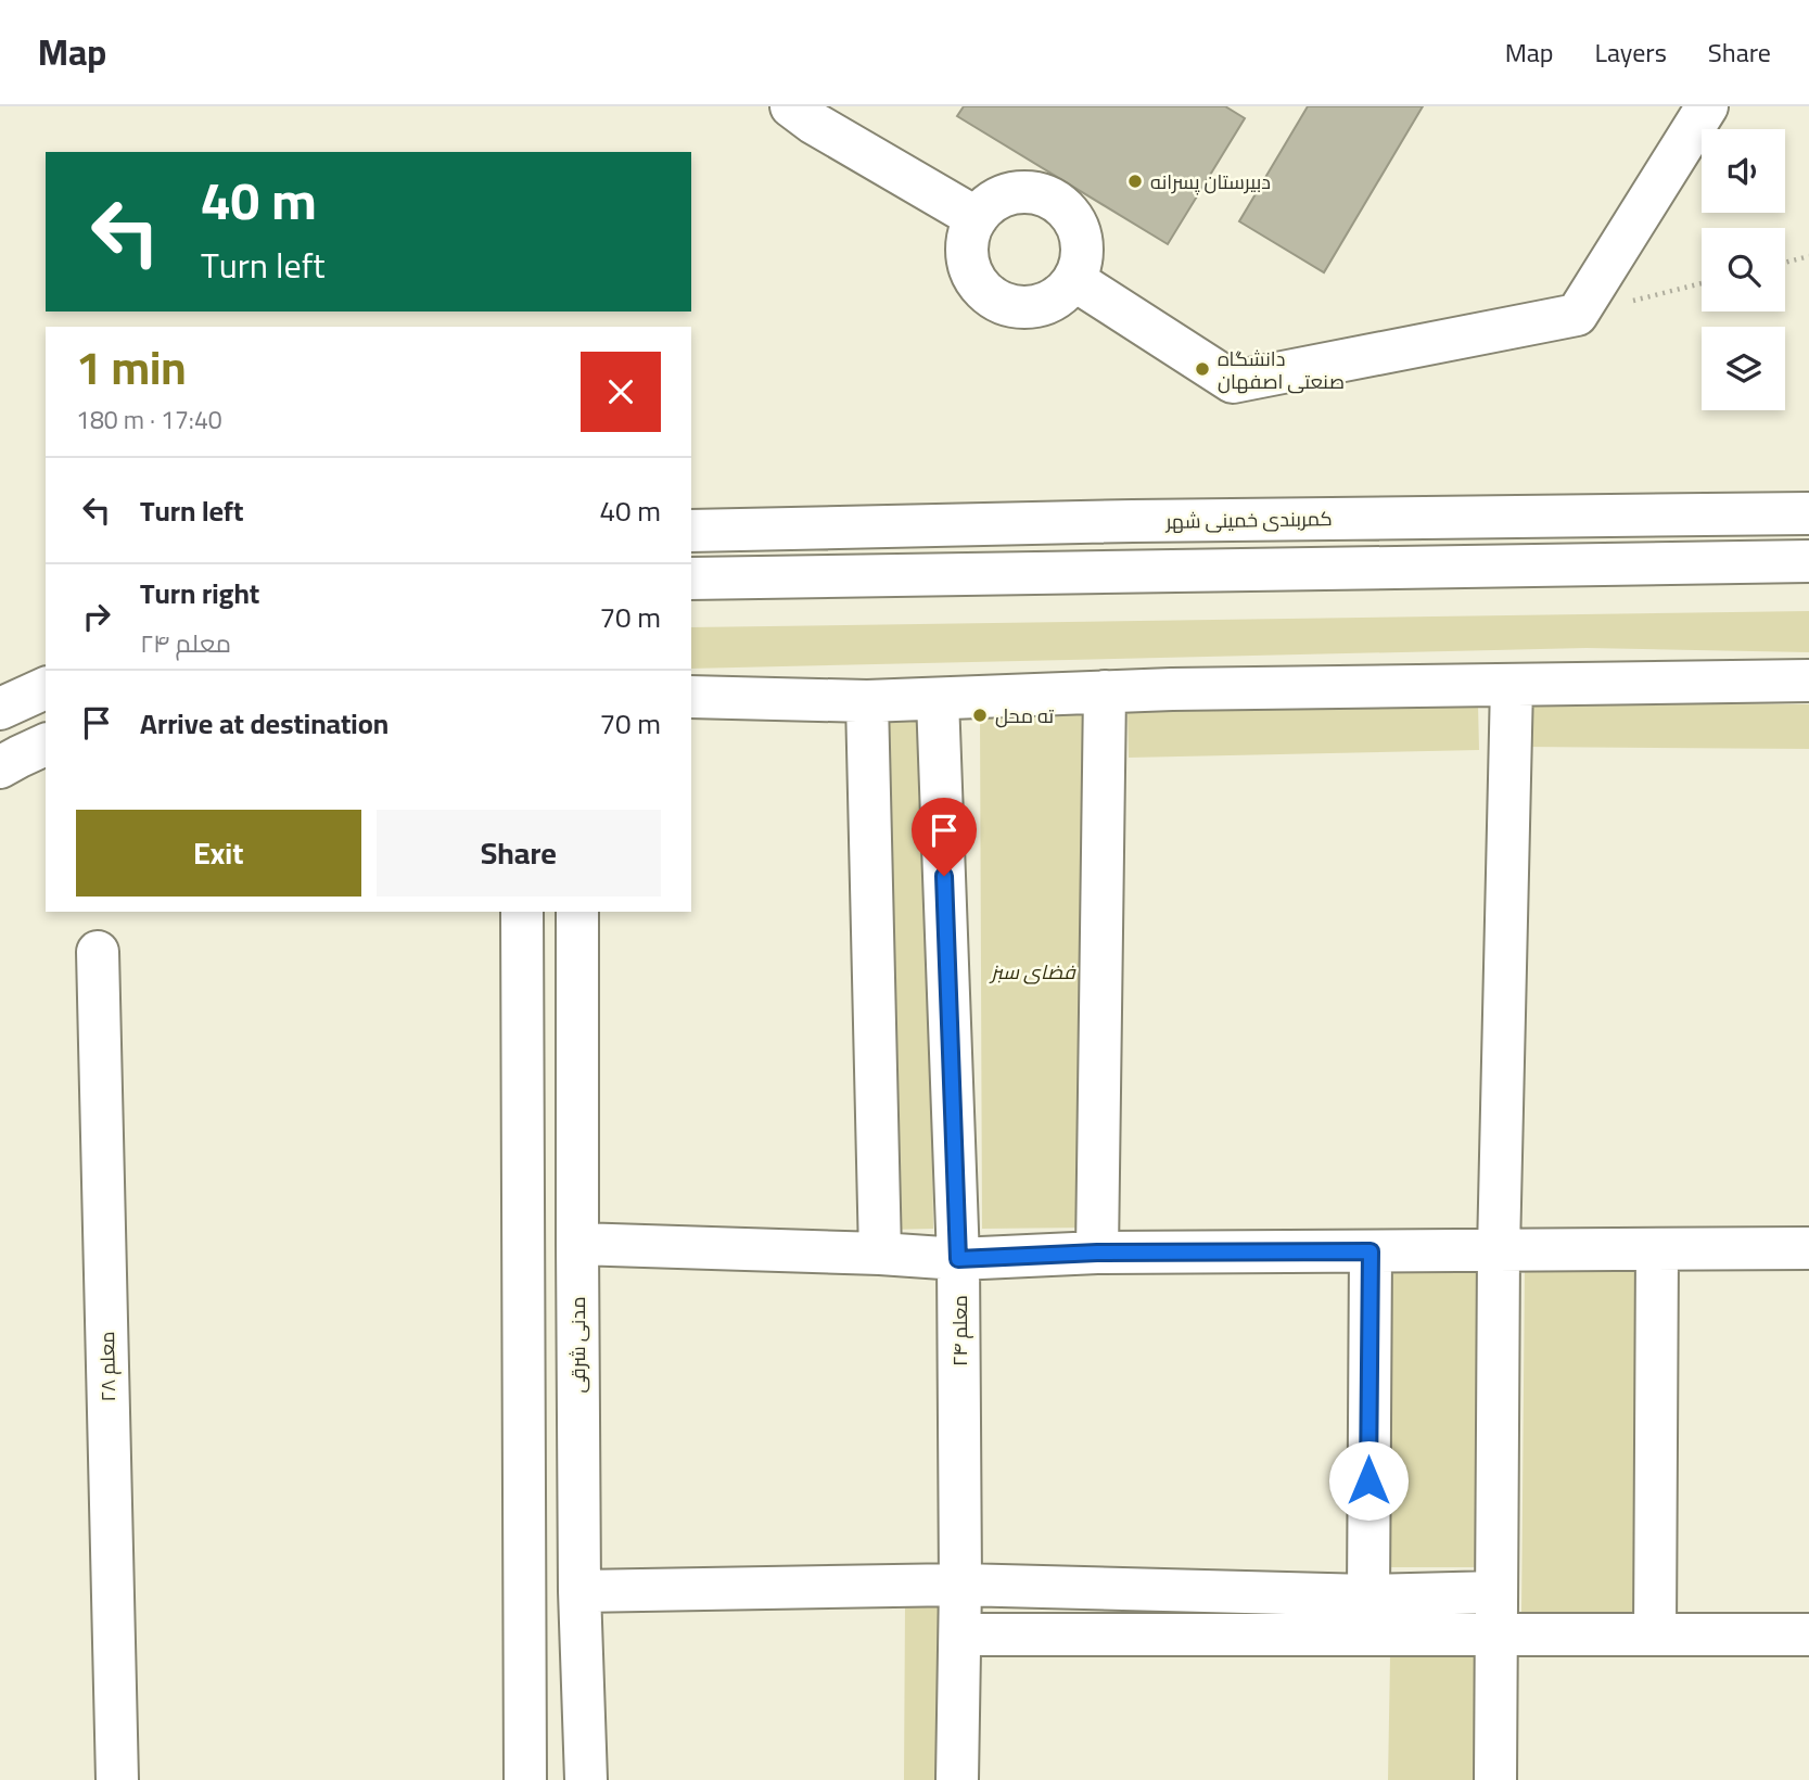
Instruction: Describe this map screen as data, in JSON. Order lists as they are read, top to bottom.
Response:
{
  "streets": {
    "main road": [
      "کمربندی خمینی شهر",
      "معلم ۲۴",
      "مدنی شرقی",
      "معلم ۲۸"
    ]
  },
  "parks": ["فضای سبز"],
  "places": ["دبیرستان پسرانه", "دانشگاه صنعتی اصفهان", "ته محل"],
  "page": {
    "header": "Map",
    "nav": ["Map", "Layers", "Share"],
    "turn": ["40 m", "Turn left"],
    "heading": ["1 min", "180 m · 17:40"],
    "list": [
      {
        "name": "Turn left",
        "value": "40 m"
      },
      {
        "name": "Turn right",
        "note": "معلم ۲۴",
        "value": "70 m"
      },
      {
        "name": "Arrive at destination",
        "value": "70 m"
      }
    ],
    "buttons": ["Exit", "Share"]
  }
}
